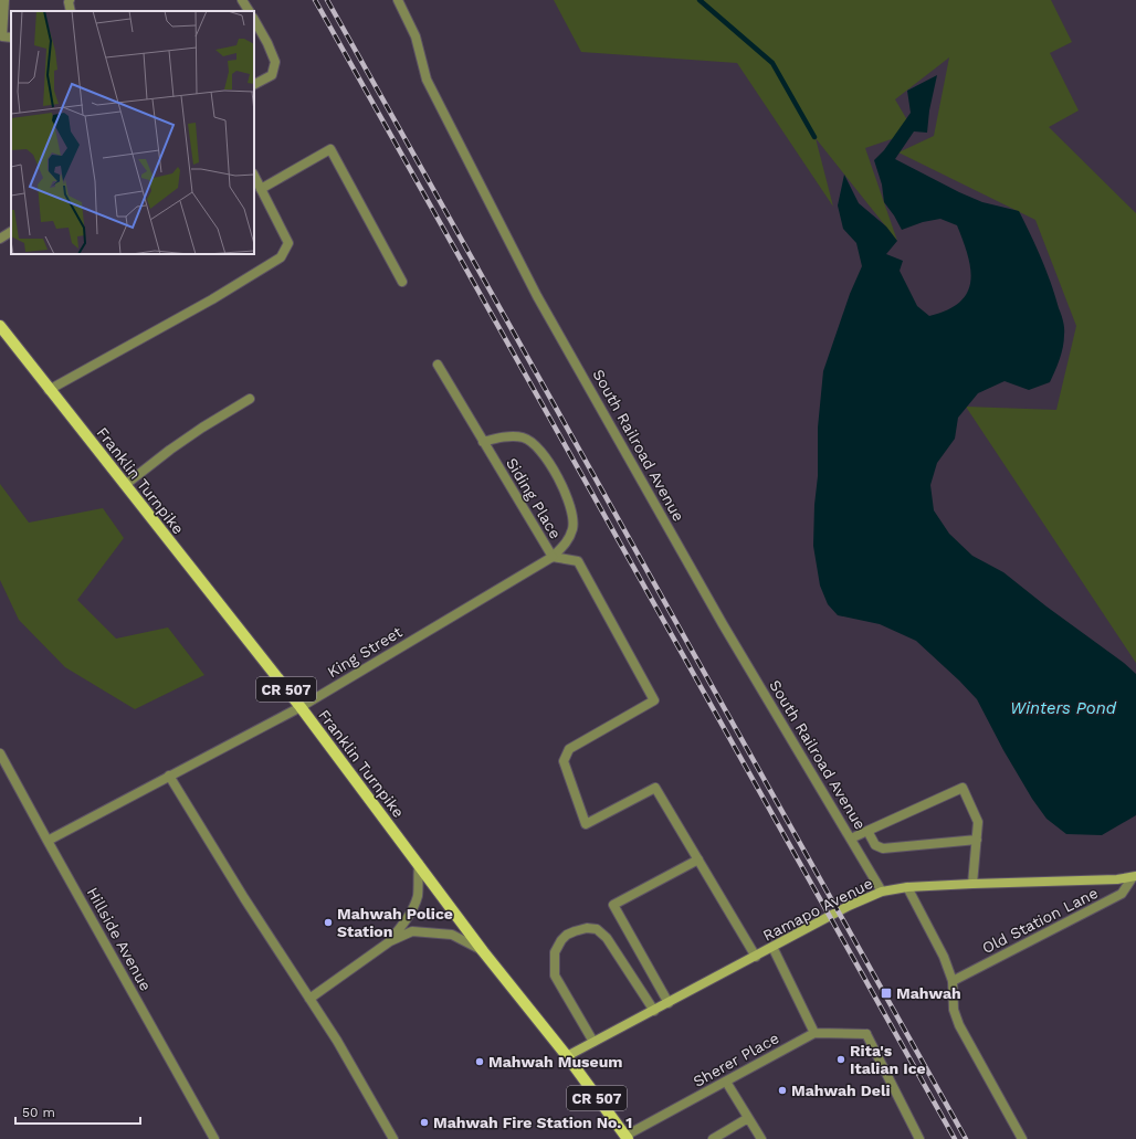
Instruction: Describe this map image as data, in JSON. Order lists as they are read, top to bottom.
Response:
{
  "streets": {
    "main road": ["Franklin Turnpike", "CR 507"],
    "street": [
      "South Railroad Avenue",
      "Siding Place",
      "King Street",
      "Ramapo Avenue",
      "Old Station Lane",
      "Hillside Avenue",
      "Sherer Place"
    ]
  },
  "crossings": [
    ["South Railroad Avenue", "Ramapo Avenue"],
    ["Franklin Turnpike", "King Street"],
    ["Franklin Turnpike", "Ramapo Avenue"],
    ["Franklin Turnpike", "Sherer Place"],
    ["Siding Place", "King Street"],
    ["King Street", "Hillside Avenue"],
    ["Ramapo Avenue", "Old Station Lane"]
  ],
  "water": ["Winters Pond"],
  "places": {
    "other": [
      "Mahwah Police Station",
      "Rita's Italian Ice",
      "Mahwah Museum",
      "Mahwah Deli",
      "Mahwah Fire Station No. 1"
    ],
    "transit": ["Mahwah"]
  },
  "scale_bar": "50 m"
}
